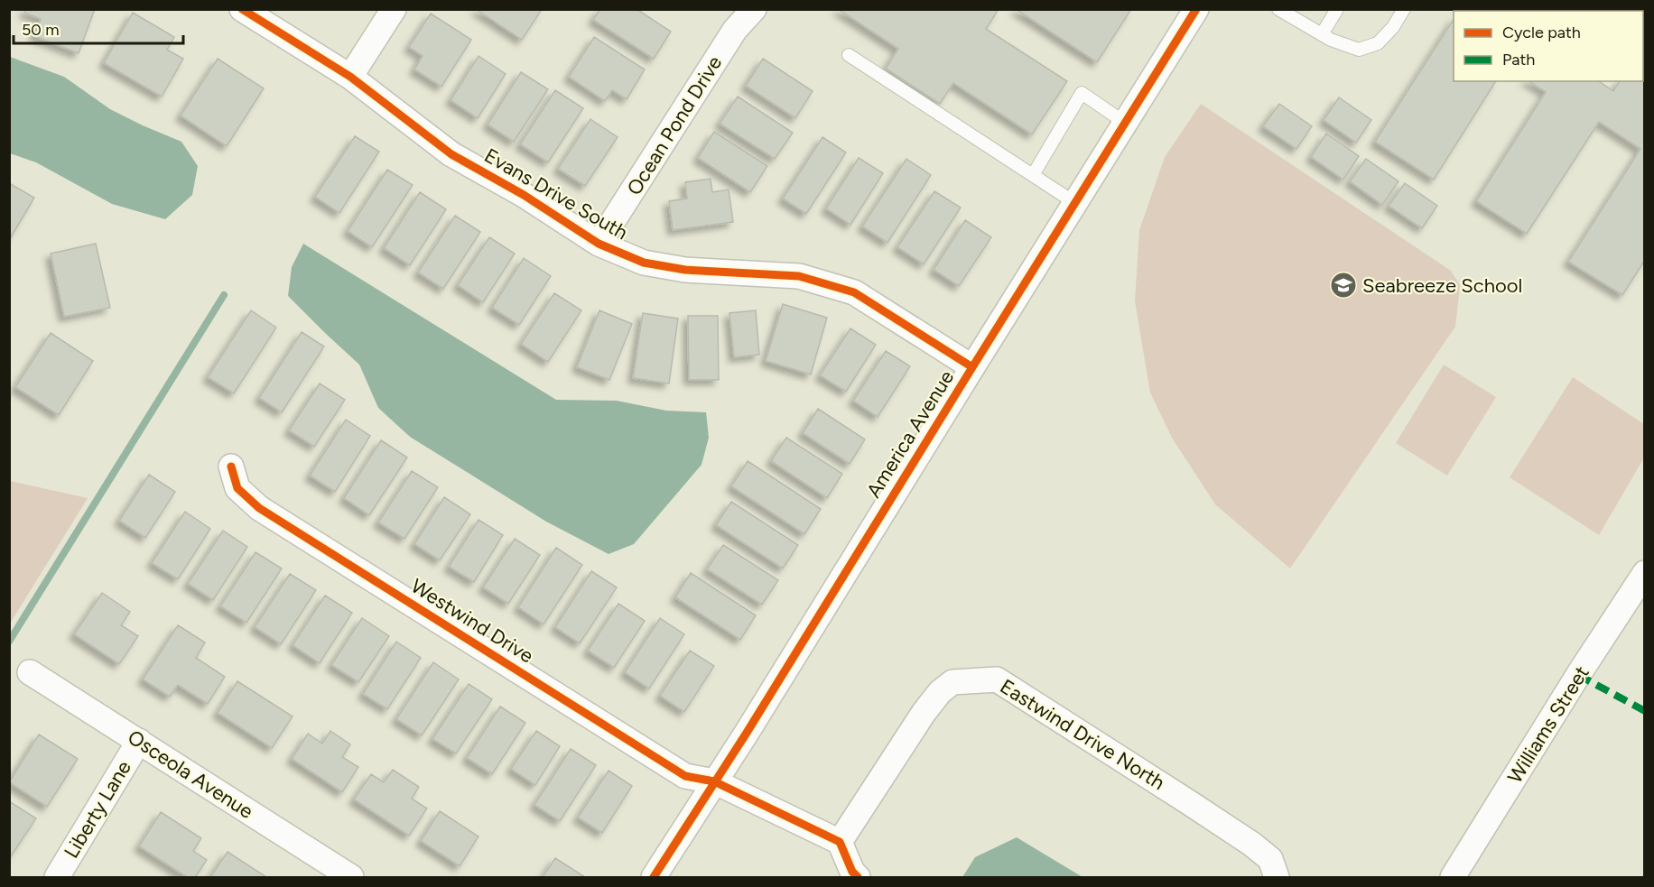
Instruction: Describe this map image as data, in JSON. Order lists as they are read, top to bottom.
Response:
{
  "streets": {
    "street": [
      "Ocean Pond Drive",
      "Evans Drive South",
      "America Avenue",
      "Westwind Drive",
      "Williams Street",
      "Eastwind Drive North",
      "Osceola Avenue",
      "Liberty Lane"
    ]
  },
  "crossings": [
    ["Ocean Pond Drive", "Evans Drive South"],
    ["Evans Drive South", "America Avenue"],
    ["America Avenue", "Westwind Drive"],
    ["Westwind Drive", "Eastwind Drive North"],
    ["Osceola Avenue", "Liberty Lane"]
  ],
  "places": {
    "school or university": ["Seabreeze School"]
  },
  "legend": ["Cycle path", "Path"],
  "scale_bar": "50 m"
}
